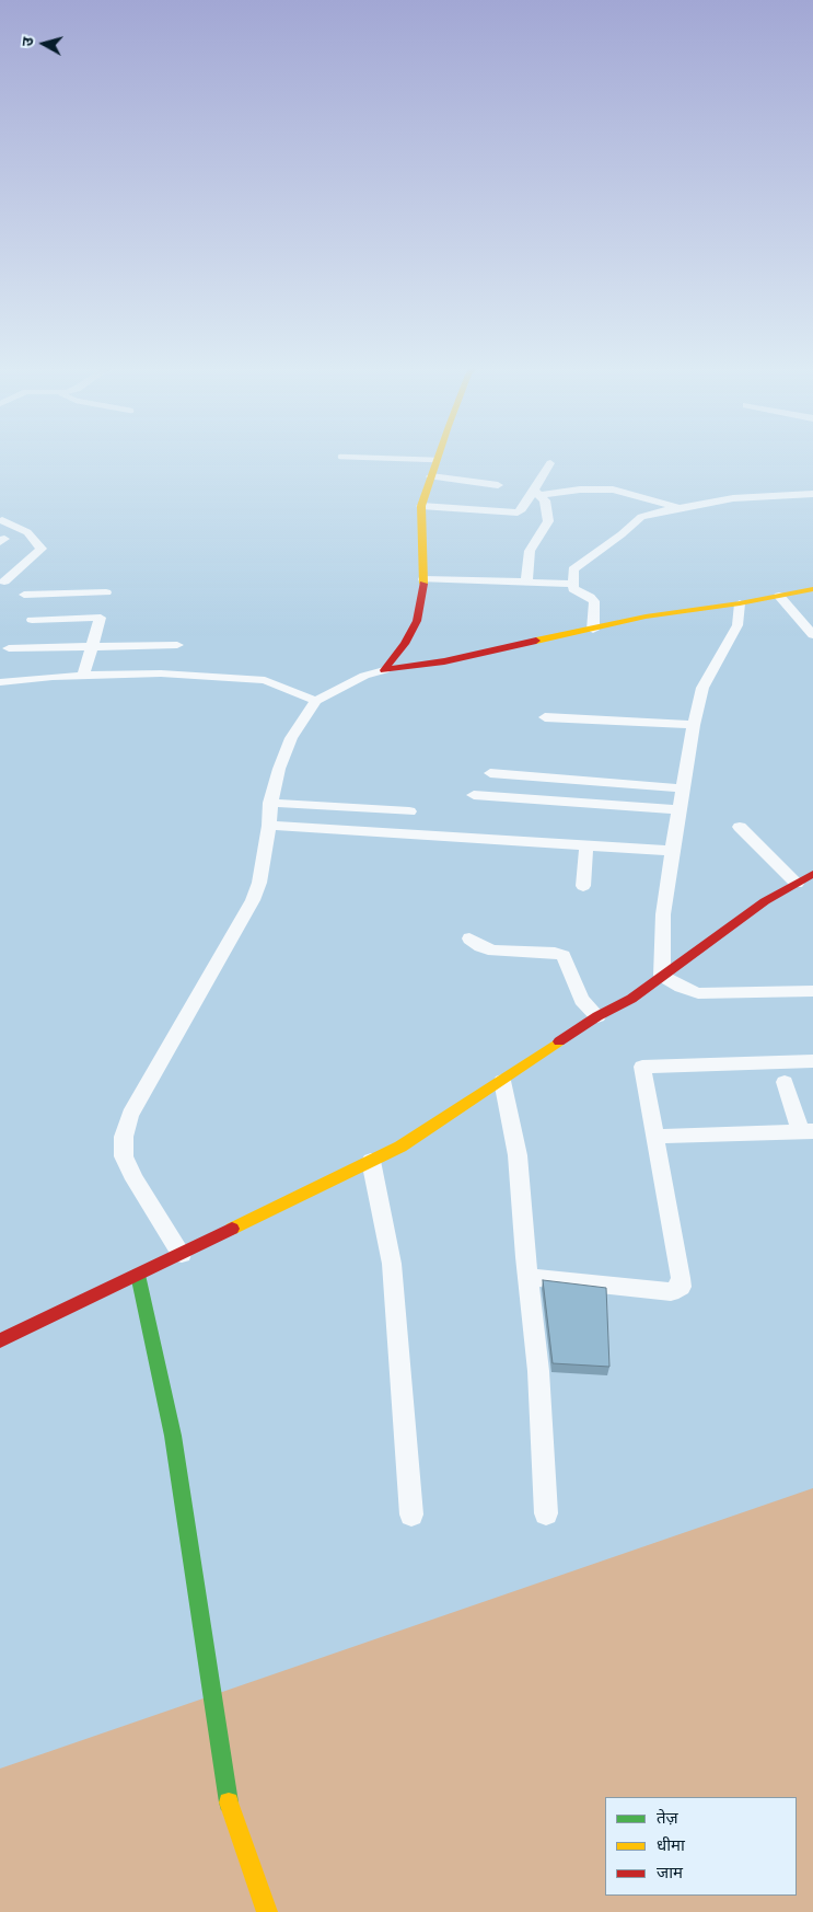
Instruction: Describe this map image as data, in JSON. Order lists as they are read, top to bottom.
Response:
{
  "legend": ["तेज़", "धीमा", "जाम"],
  "north": "left"
}
